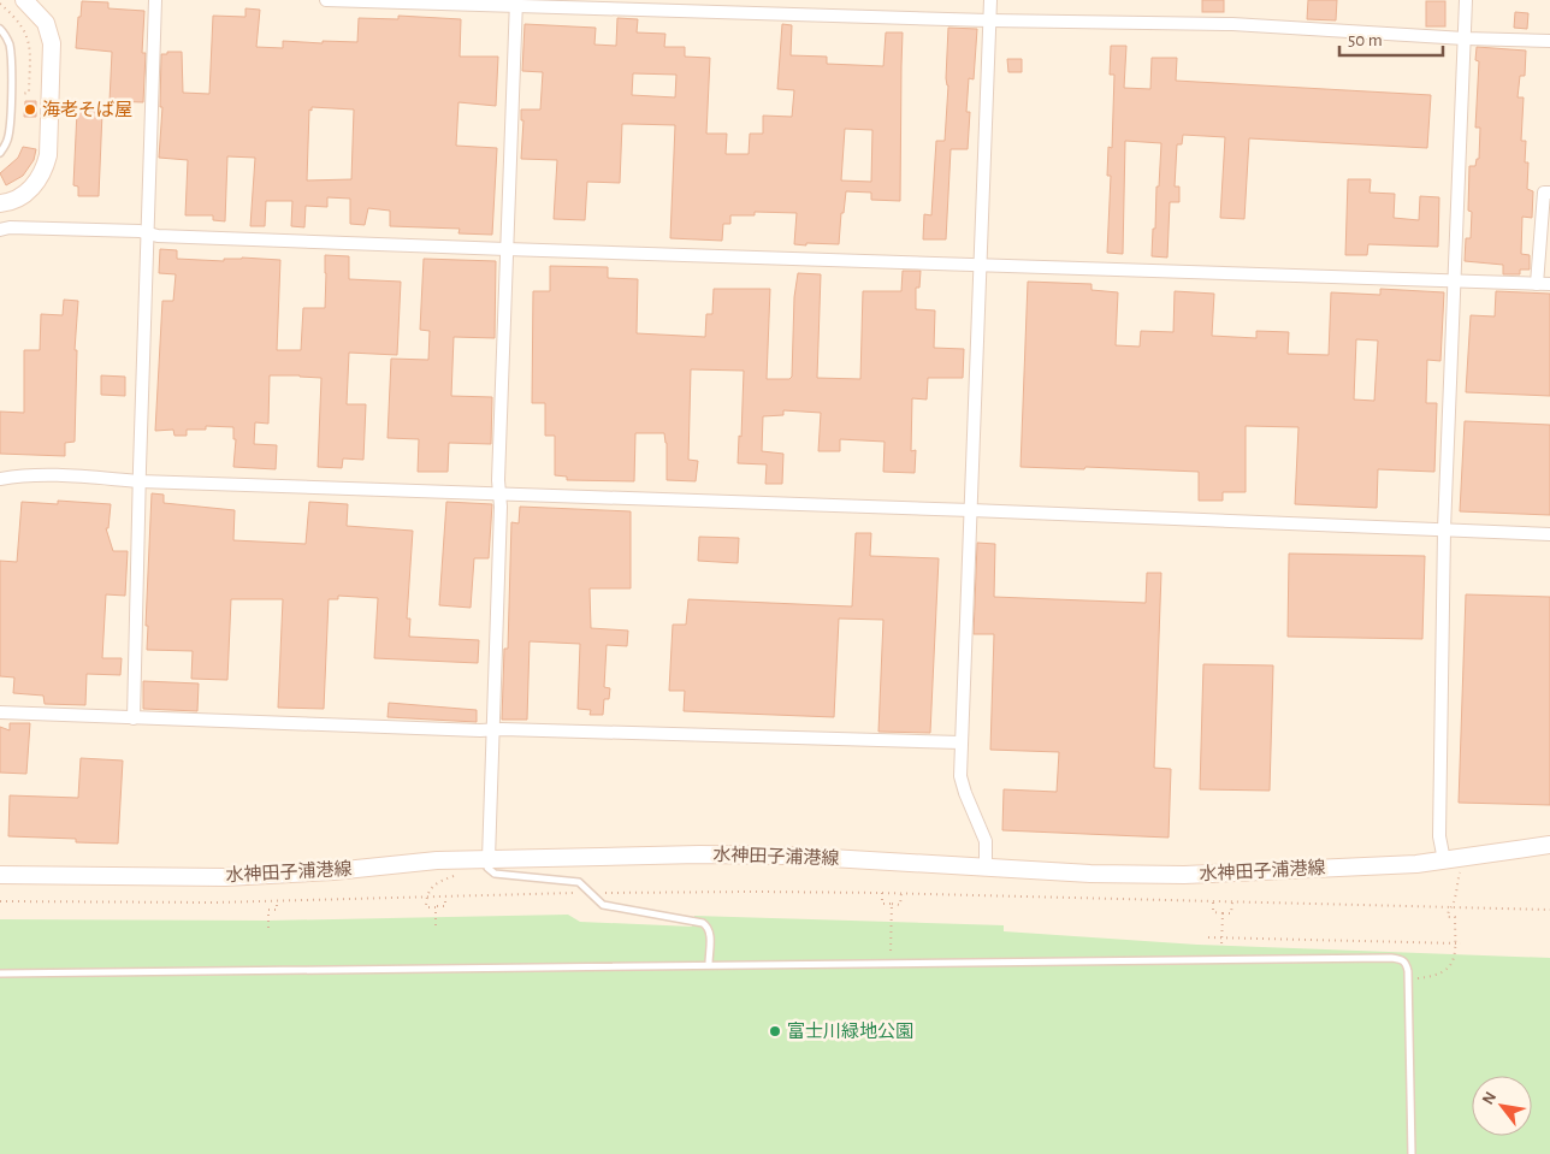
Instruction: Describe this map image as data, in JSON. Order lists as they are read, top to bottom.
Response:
{
  "streets": {
    "main road": ["水神田子浦港線"]
  },
  "places": ["海老そば屋", "富士川緑地公園"],
  "scale_bar": "50 m",
  "north": "top left"
}
